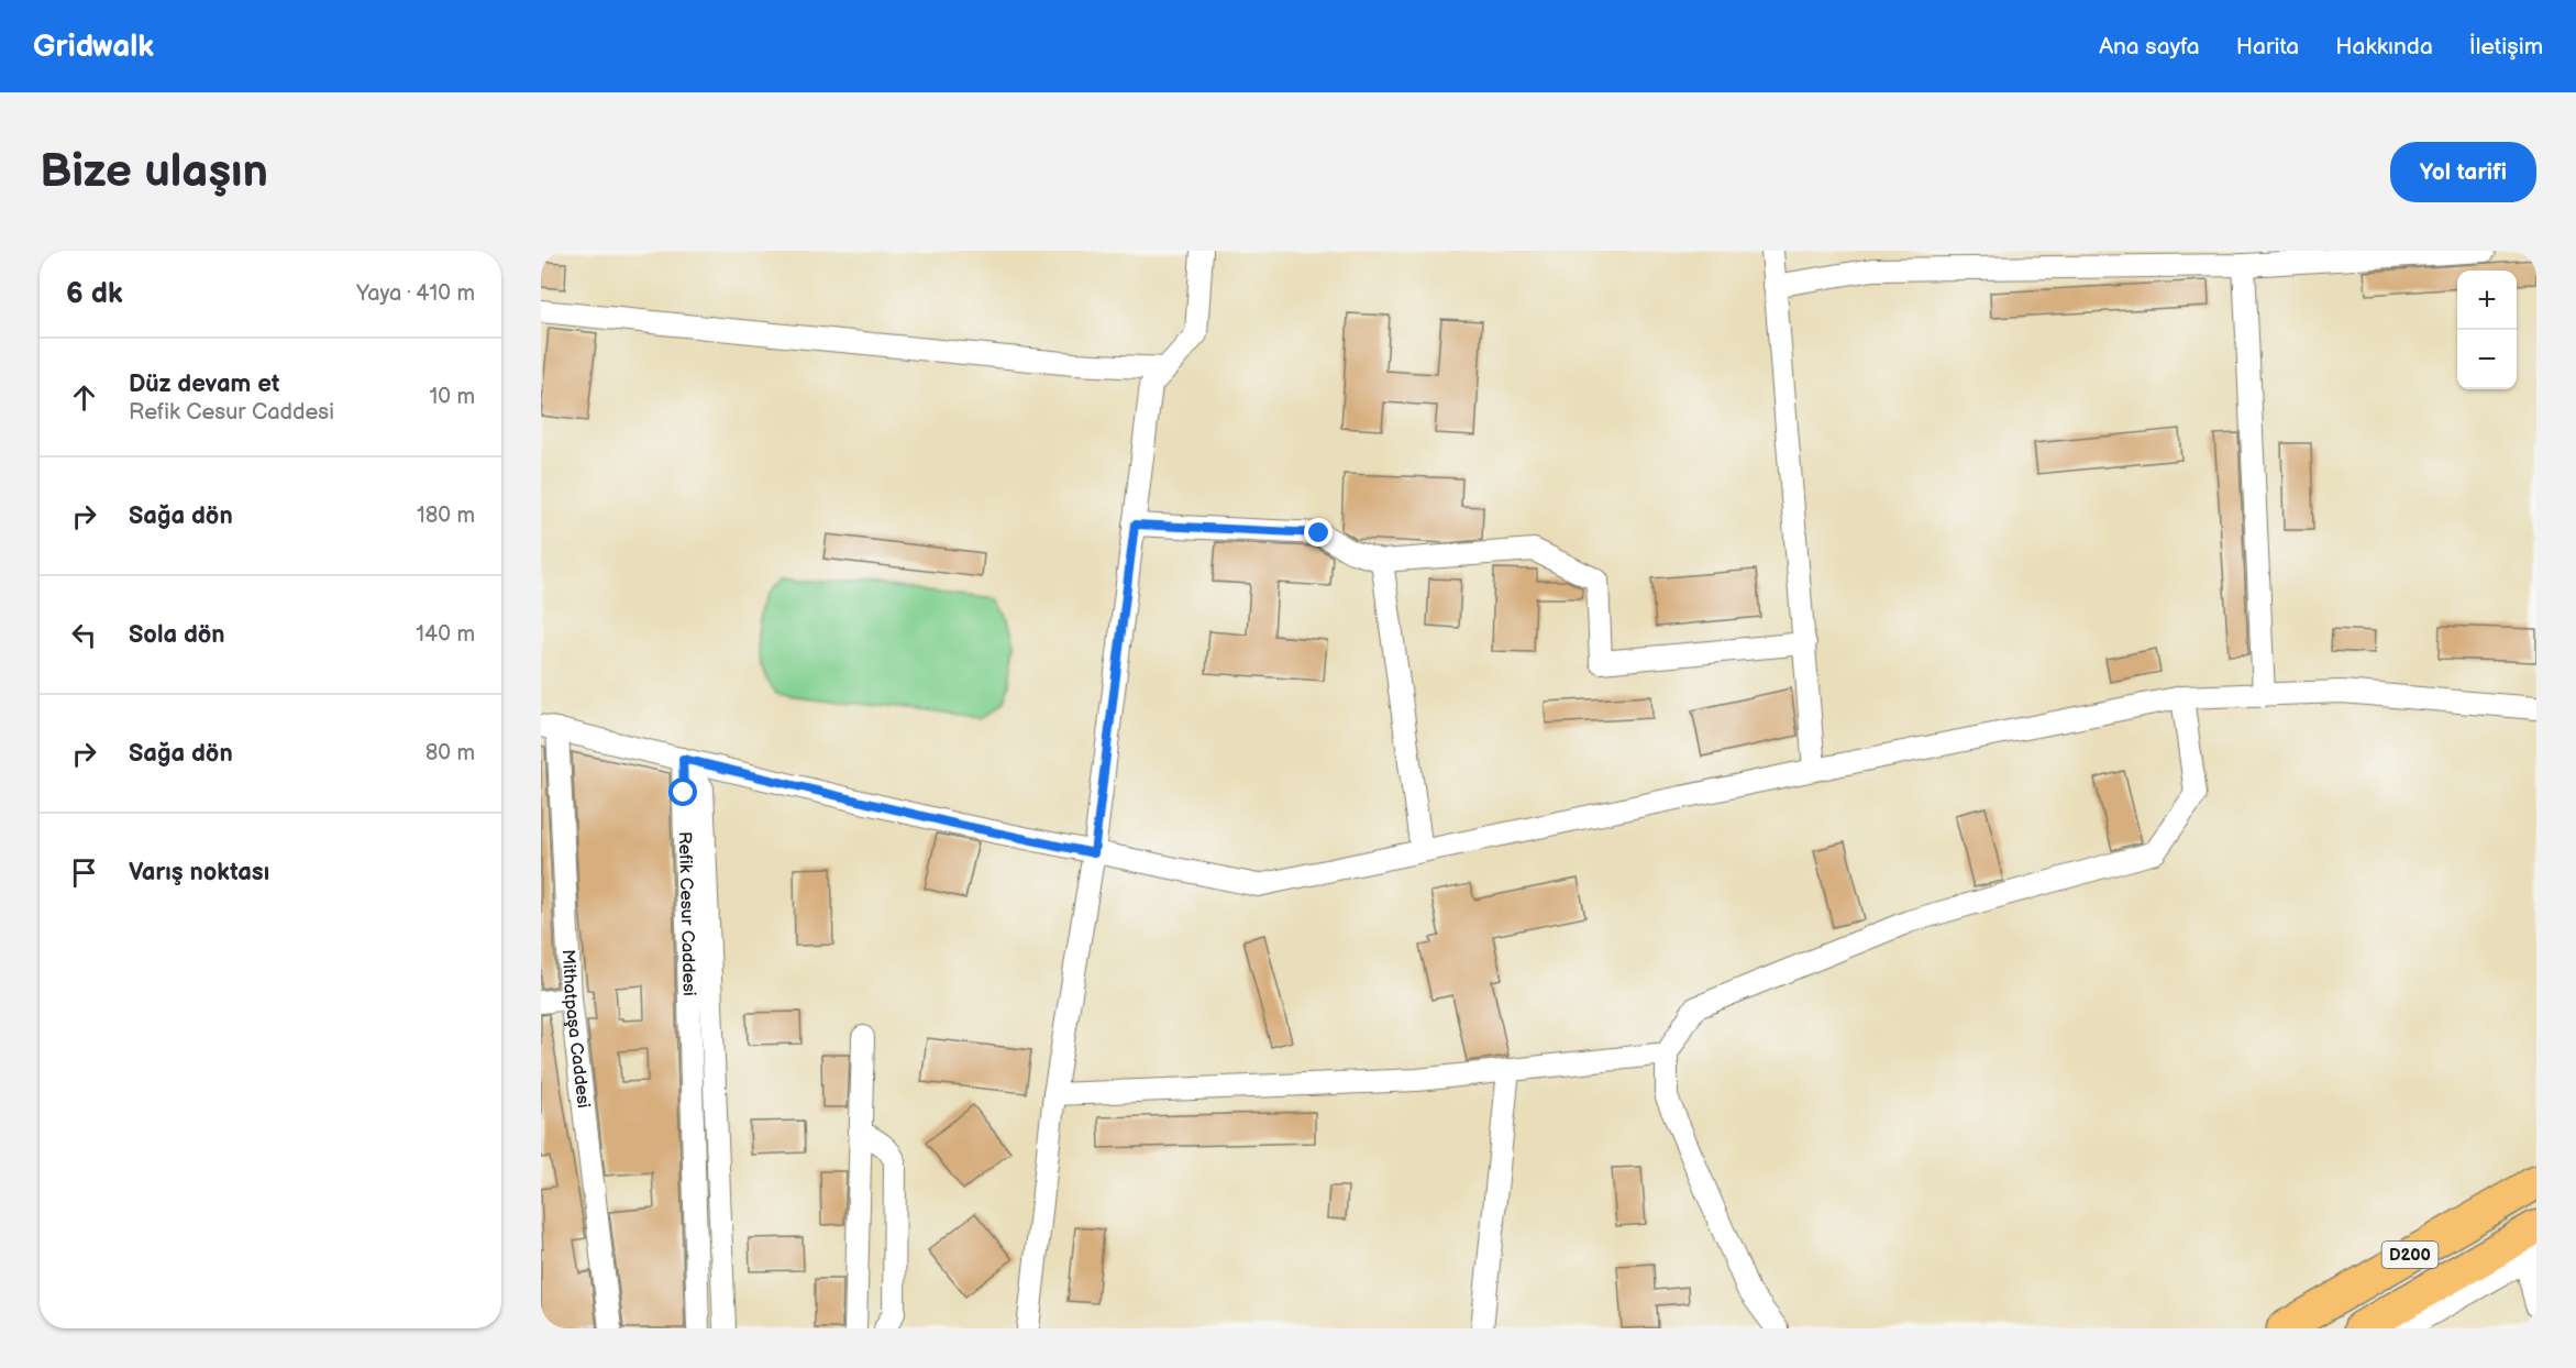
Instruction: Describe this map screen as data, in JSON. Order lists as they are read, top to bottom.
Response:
{
  "streets": {
    "highway": ["D200"],
    "street": ["Refik Cesur Caddesi", "Mithatpaşa Caddesi"]
  },
  "page": {
    "header": "Gridwalk",
    "nav": [
      "Ana sayfa",
      "Harita",
      "Hakkında",
      "İletişim"
    ],
    "buttons": "Yol tarifi",
    "title": "Bize ulaşın",
    "heading": ["6 dk", "Yaya · 410 m"],
    "map_buttons": ["+", "−"],
    "list": [
      ["Düz devam et", "Refik Cesur Caddesi", "10 m"],
      ["Sağa dön", "180 m"],
      ["Sola dön", "140 m"],
      ["Sağa dön", "80 m"],
      "Varış noktası"
    ]
  }
}
